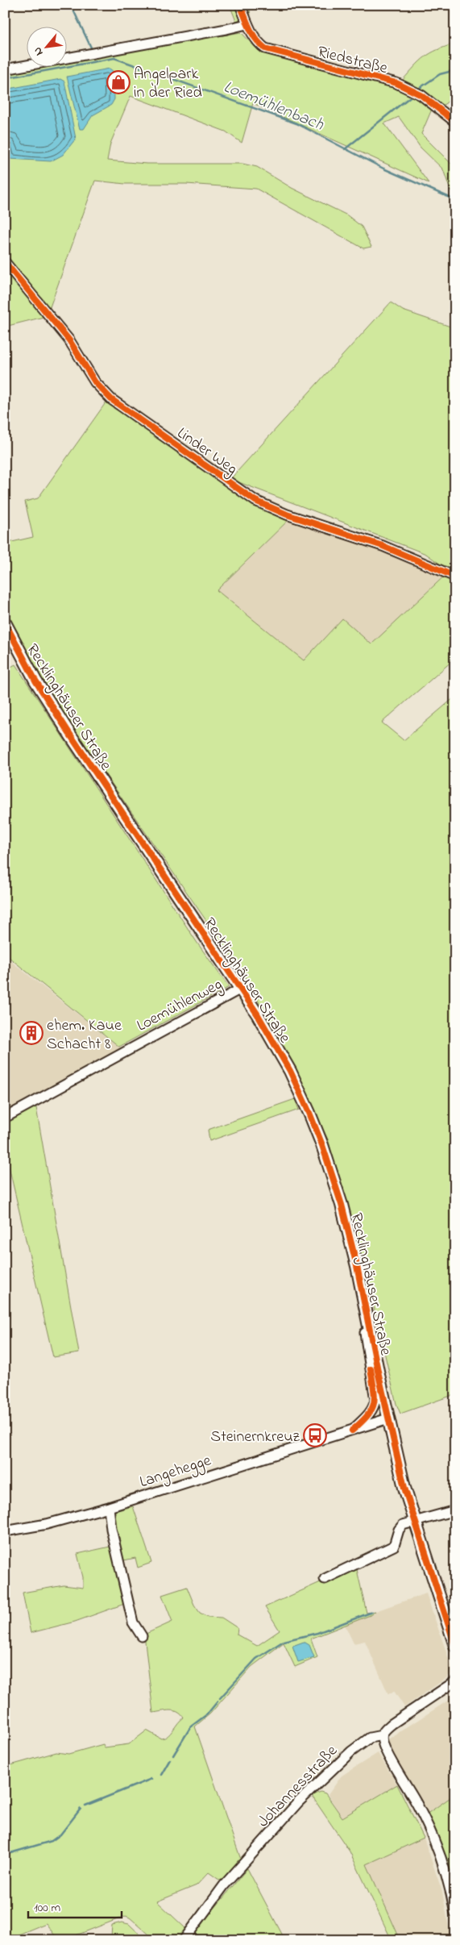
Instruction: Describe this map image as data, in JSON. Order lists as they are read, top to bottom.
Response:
{
  "streets": {
    "main road": ["Recklinghäuser Straße"],
    "street": [
      "Riedstraße",
      "Linder Weg",
      "Loemühlenweg",
      "Langehegge",
      "Johannesstraße"
    ]
  },
  "crossings": [
    ["Recklinghäuser Straße", "Loemühlenweg"],
    ["Recklinghäuser Straße", "Langehegge"]
  ],
  "water": ["Loemühlenbach"],
  "places": {
    "shop": ["Angelpark in der Ried"],
    "building": ["ehem. Kaue Schacht 8"],
    "bus stop": ["Steinernkreuz"]
  },
  "scale_bar": "100 m",
  "north": "bottom left"
}
